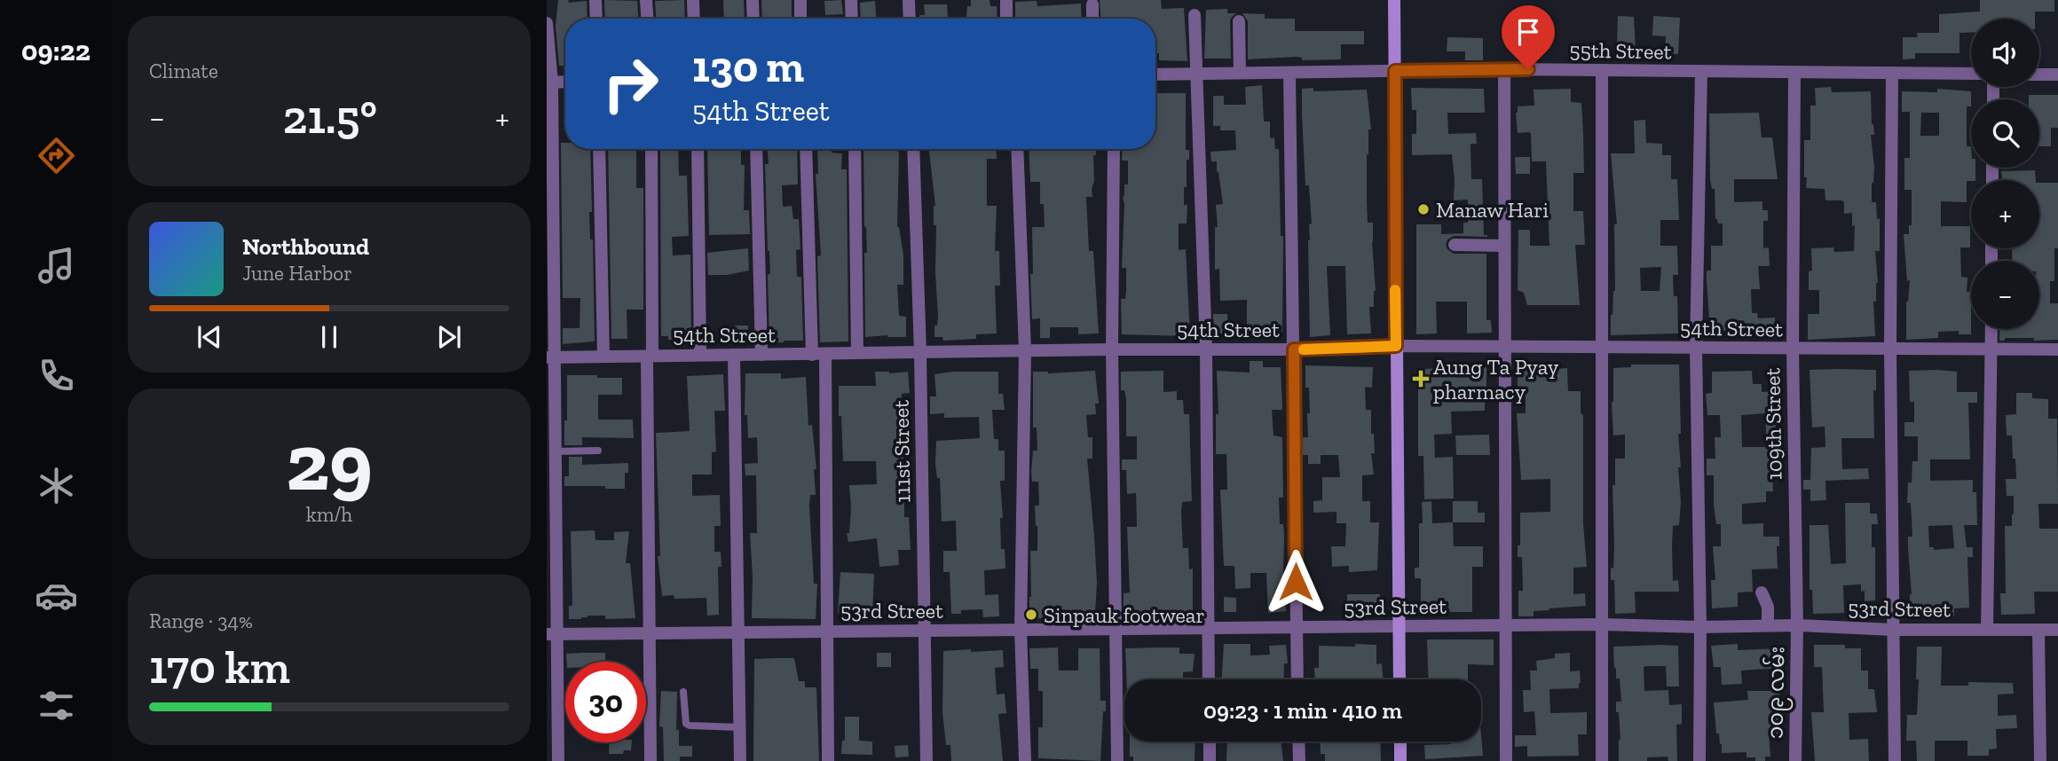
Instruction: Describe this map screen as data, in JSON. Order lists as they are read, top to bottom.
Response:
{
  "streets": {
    "street": [
      "55th Street",
      "54th Street",
      "109th Street",
      "111st Street",
      "53rd Street",
      "၁၀၉ လမ်း"
    ]
  },
  "crossings": [
    ["55th Street", "109th Street"],
    ["54th Street", "109th Street"],
    ["54th Street", "111st Street"],
    ["109th Street", "53rd Street"],
    ["109th Street", "၁၀၉ လမ်း"],
    ["111st Street", "53rd Street"],
    ["53rd Street", "၁၀၉ လမ်း"]
  ],
  "places": {
    "other": ["Manaw Hari", "Sinpauk footwear"],
    "health": ["Aung Ta Pyay pharmacy"]
  },
  "page": {
    "tabs": "09:22",
    "tile": [
      "Climate",
      ["29", "km/h"],
      ["Range · 34%", "170 km"]
    ],
    "map_buttons": ["+", "−"],
    "turn": ["130 m", "54th Street"],
    "heat": ["−", "21.5°", "+"],
    "song": ["Northbound", "June Harbor"],
    "limit": "30",
    "trip": "09:23 · 1 min · 410 m"
  }
}
